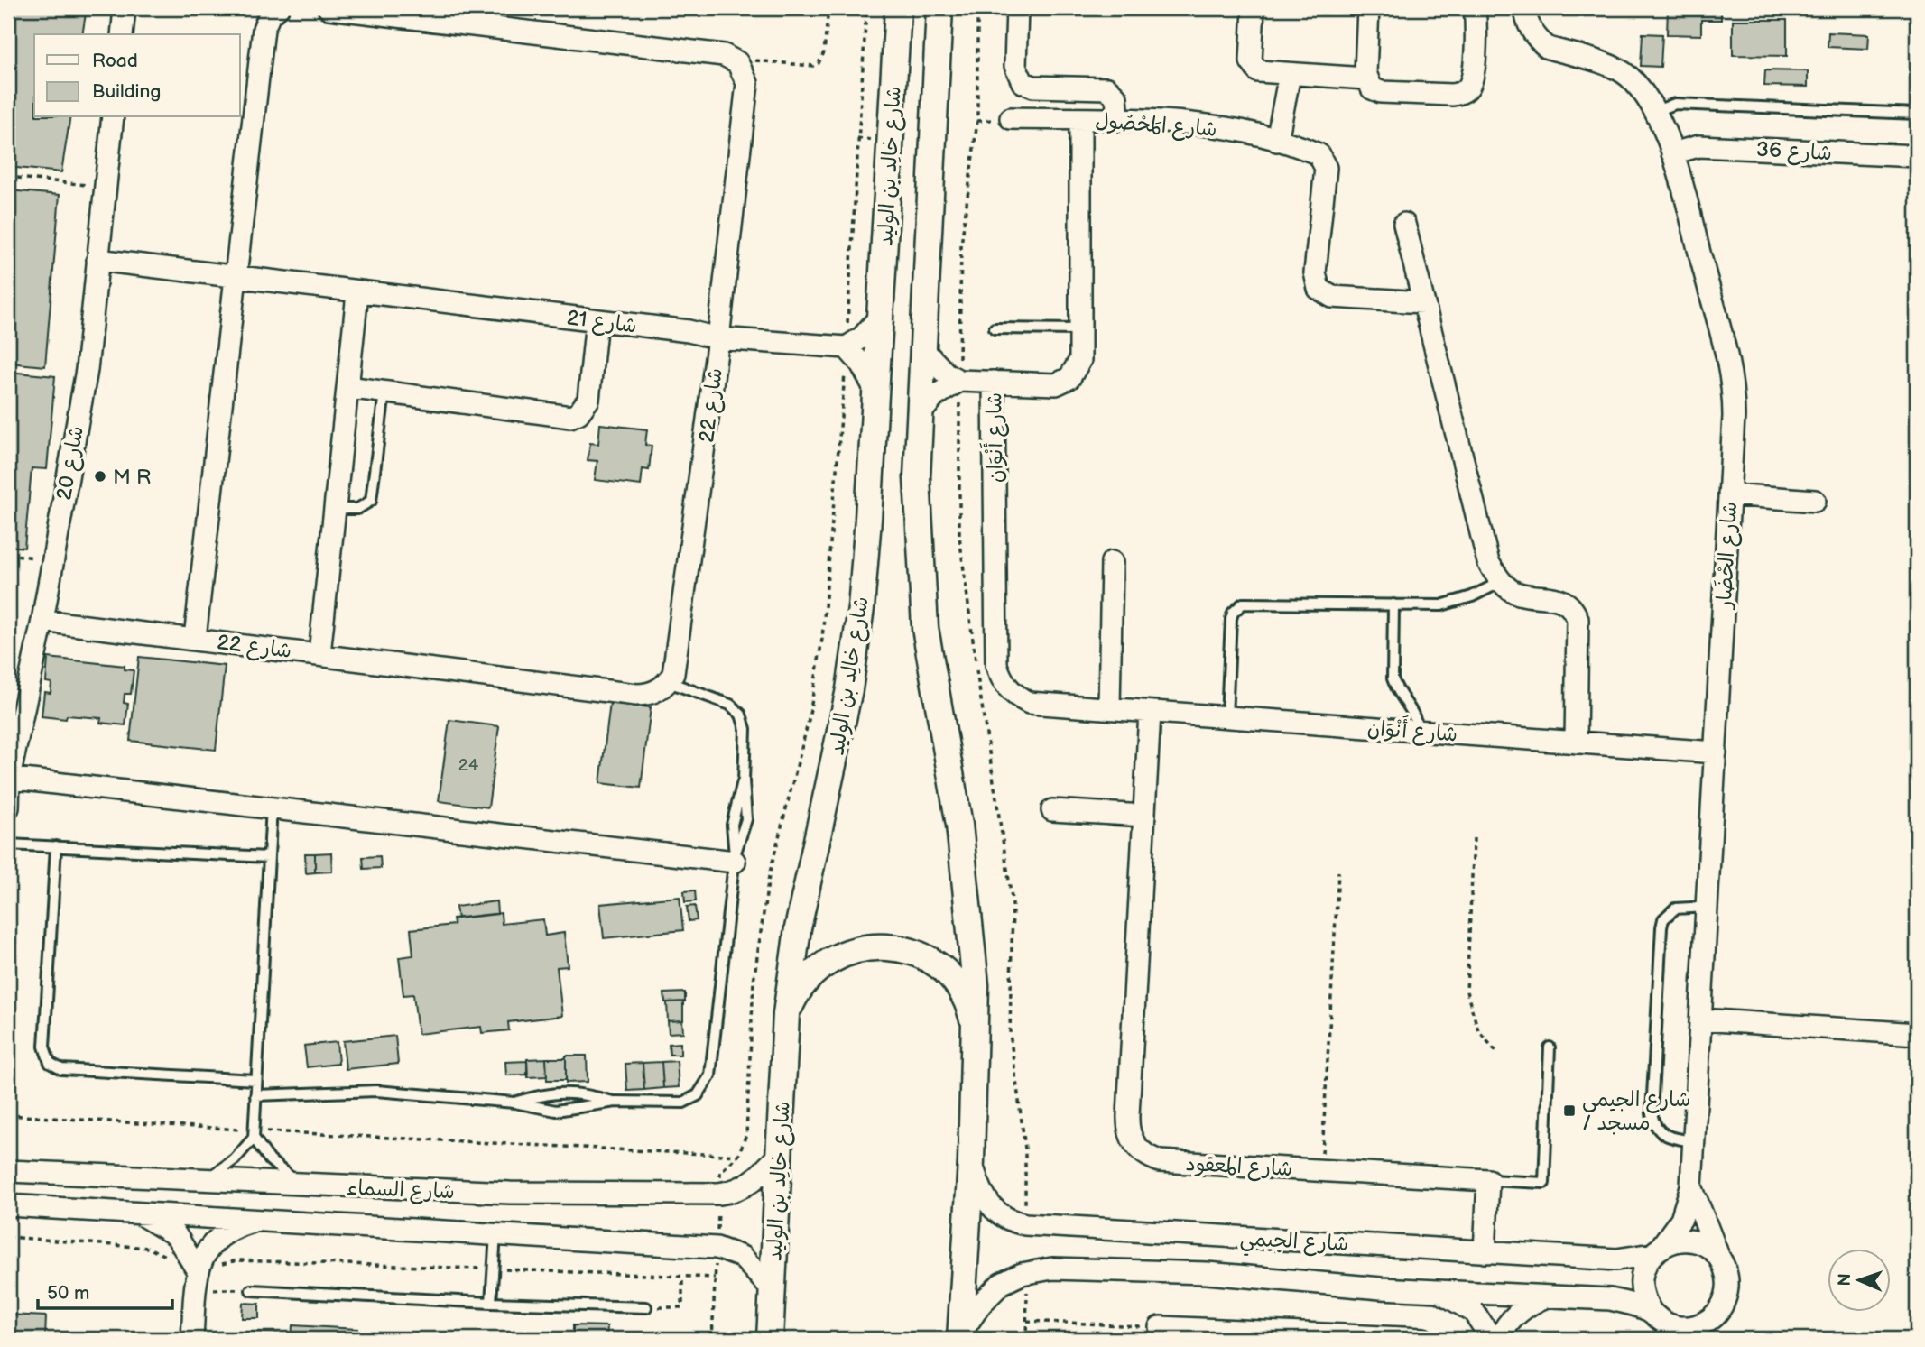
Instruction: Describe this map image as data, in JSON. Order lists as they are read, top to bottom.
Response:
{
  "streets": {
    "street": [
      "شارع المَحْصُول",
      "شارع 36",
      "شارع خالِد بن الوليد",
      "شارع 21",
      "شارع 22",
      "شارع أَنْوَان",
      "شارع 20",
      "شارع الحْضَار",
      "شارع المعقود",
      "شارع السماء",
      "شارع الجيمي"
    ]
  },
  "crossings": [
    ["شارع المَحْصُول", "شارع أَنْوَان"],
    ["شارع 36", "شارع الحْضَار"],
    ["شارع خالِد بن الوليد", "شارع السماء"],
    ["شارع خالِد بن الوليد", "شارع الجيمي"],
    ["شارع 21", "شارع 22"],
    ["شارع 21", "شارع 20"],
    ["شارع 22", "شارع 20"],
    ["شارع أَنْوَان", "شارع الحْضَار"],
    ["شارع أَنْوَان", "شارع المعقود"],
    ["شارع الحْضَار", "شارع الجيمي"]
  ],
  "places": {
    "other": ["M R"],
    "transit": ["شارع الجيمي / مسجد"]
  },
  "house_numbers": ["24"],
  "legend": ["Road", "Building"],
  "scale_bar": "50 m",
  "north": "left"
}
